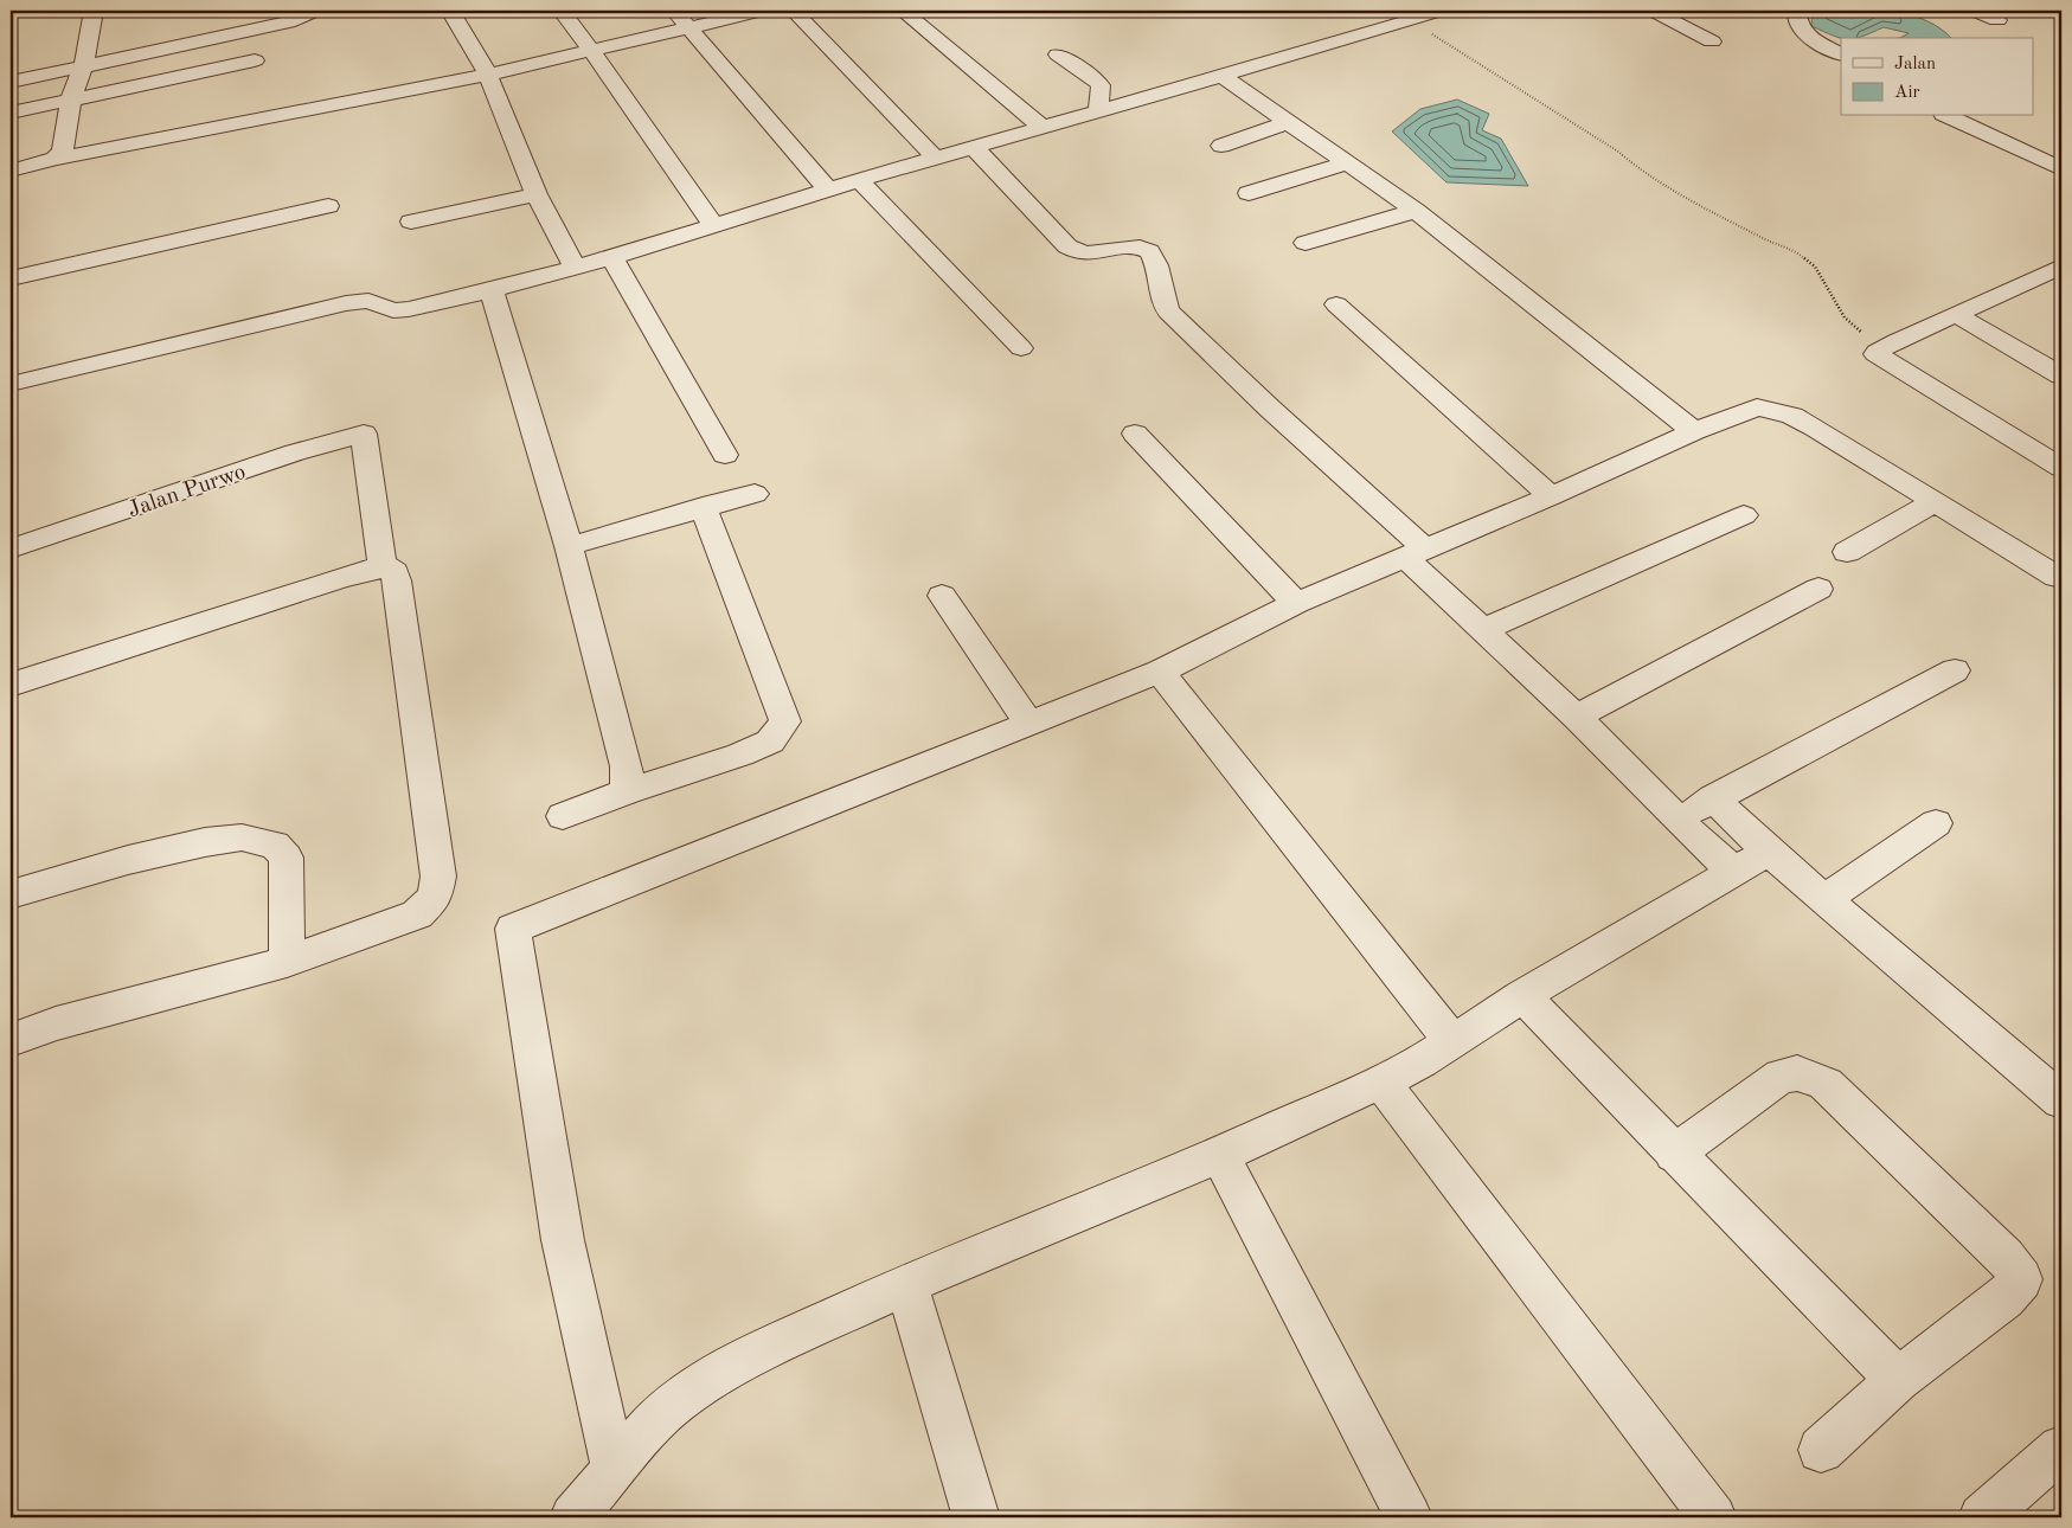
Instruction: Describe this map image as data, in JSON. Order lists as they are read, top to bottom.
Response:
{
  "streets": {
    "street": ["Jalan Purwo"]
  },
  "legend": ["Jalan", "Air"]
}
